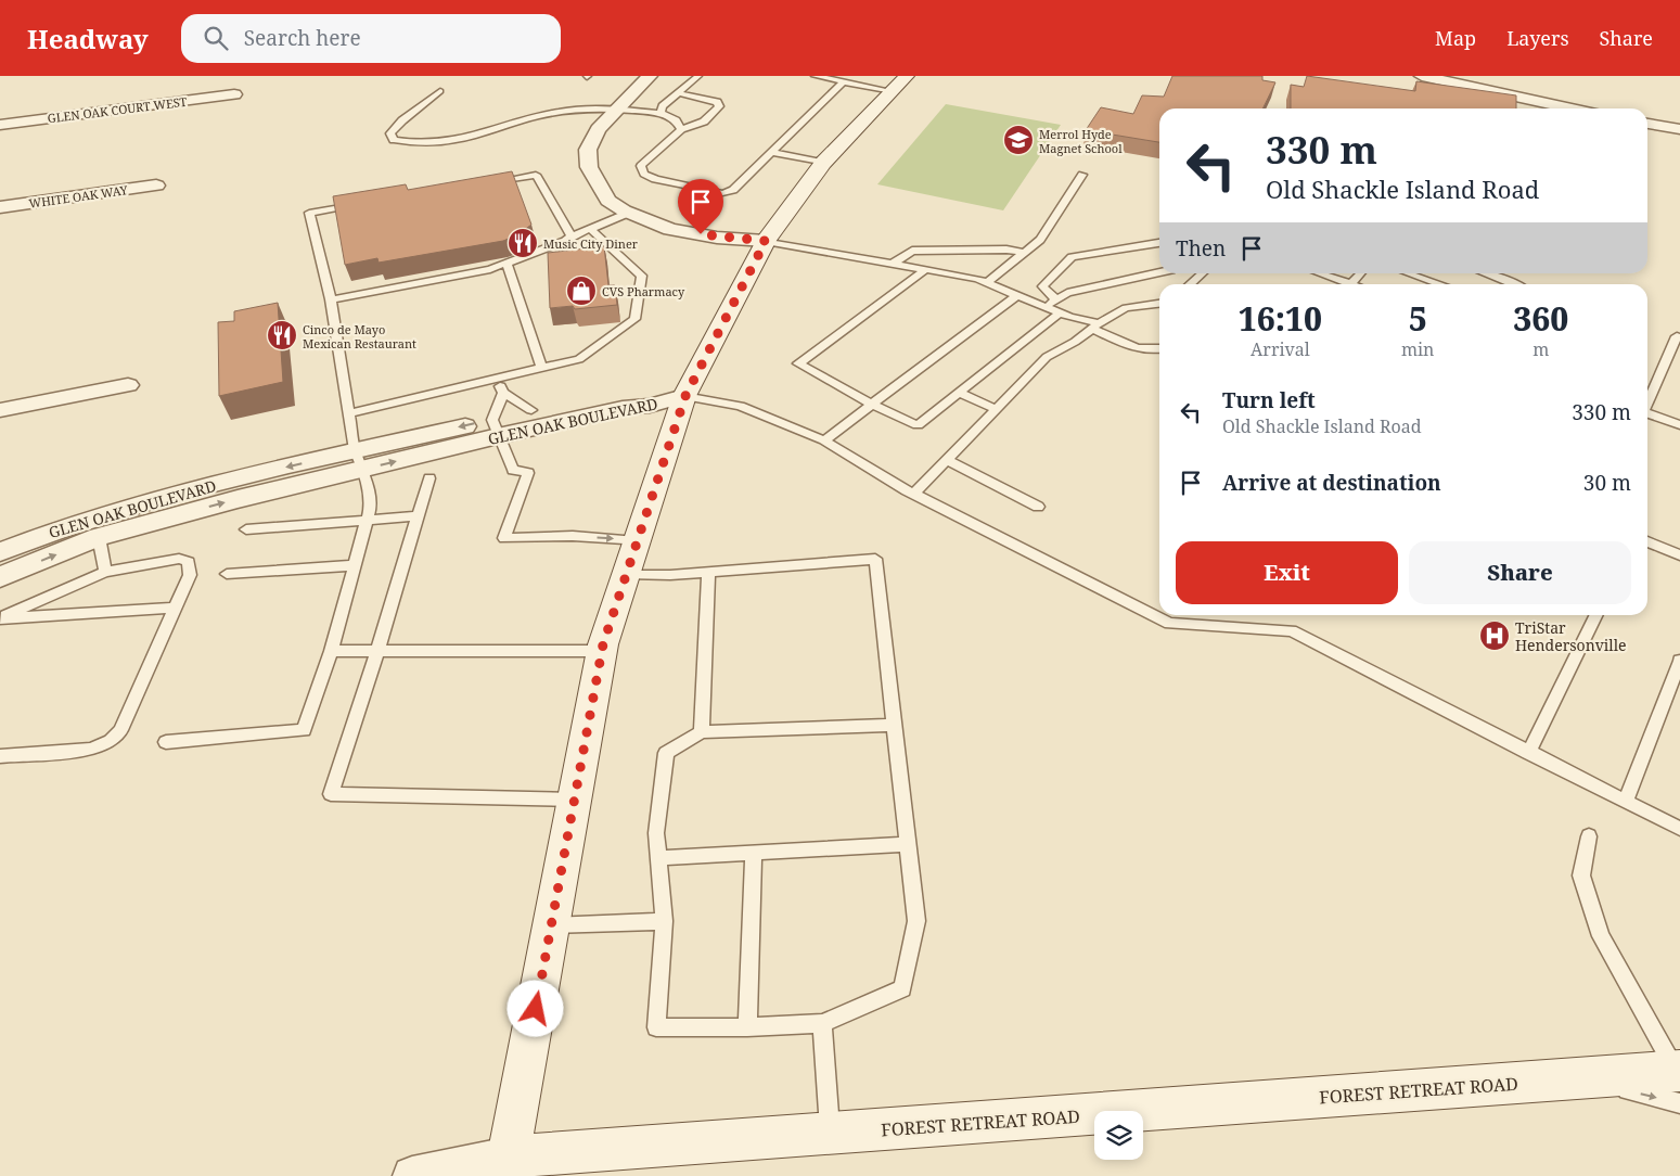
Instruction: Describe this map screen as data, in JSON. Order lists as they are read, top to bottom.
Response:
{
  "streets": {
    "main road": ["FOREST RETREAT ROAD"],
    "street": ["GLEN OAK COURT WEST", "WHITE OAK WAY", "GLEN OAK BOULEVARD"]
  },
  "places": {
    "school or university": ["Merrol Hyde Magnet School"],
    "restaurant": ["Music City Diner", "Cinco de Mayo Mexican Restaurant"],
    "shop": ["CVS Pharmacy"],
    "hospital": ["TriStar Hendersonville"]
  },
  "page": {
    "header": "Headway",
    "search": "Search here",
    "nav": ["Map", "Layers", "Share"],
    "turn": ["330 m", "Old Shackle Island Road"],
    "then": "Then",
    "eta": [
      "16:10",
      "Arrival",
      "5",
      "min",
      "360",
      "m"
    ],
    "list": [
      {
        "name": "Turn left",
        "note": "Old Shackle Island Road",
        "value": "330 m"
      },
      {
        "name": "Arrive at destination",
        "value": "30 m"
      }
    ],
    "buttons": ["Exit", "Share"]
  }
}
